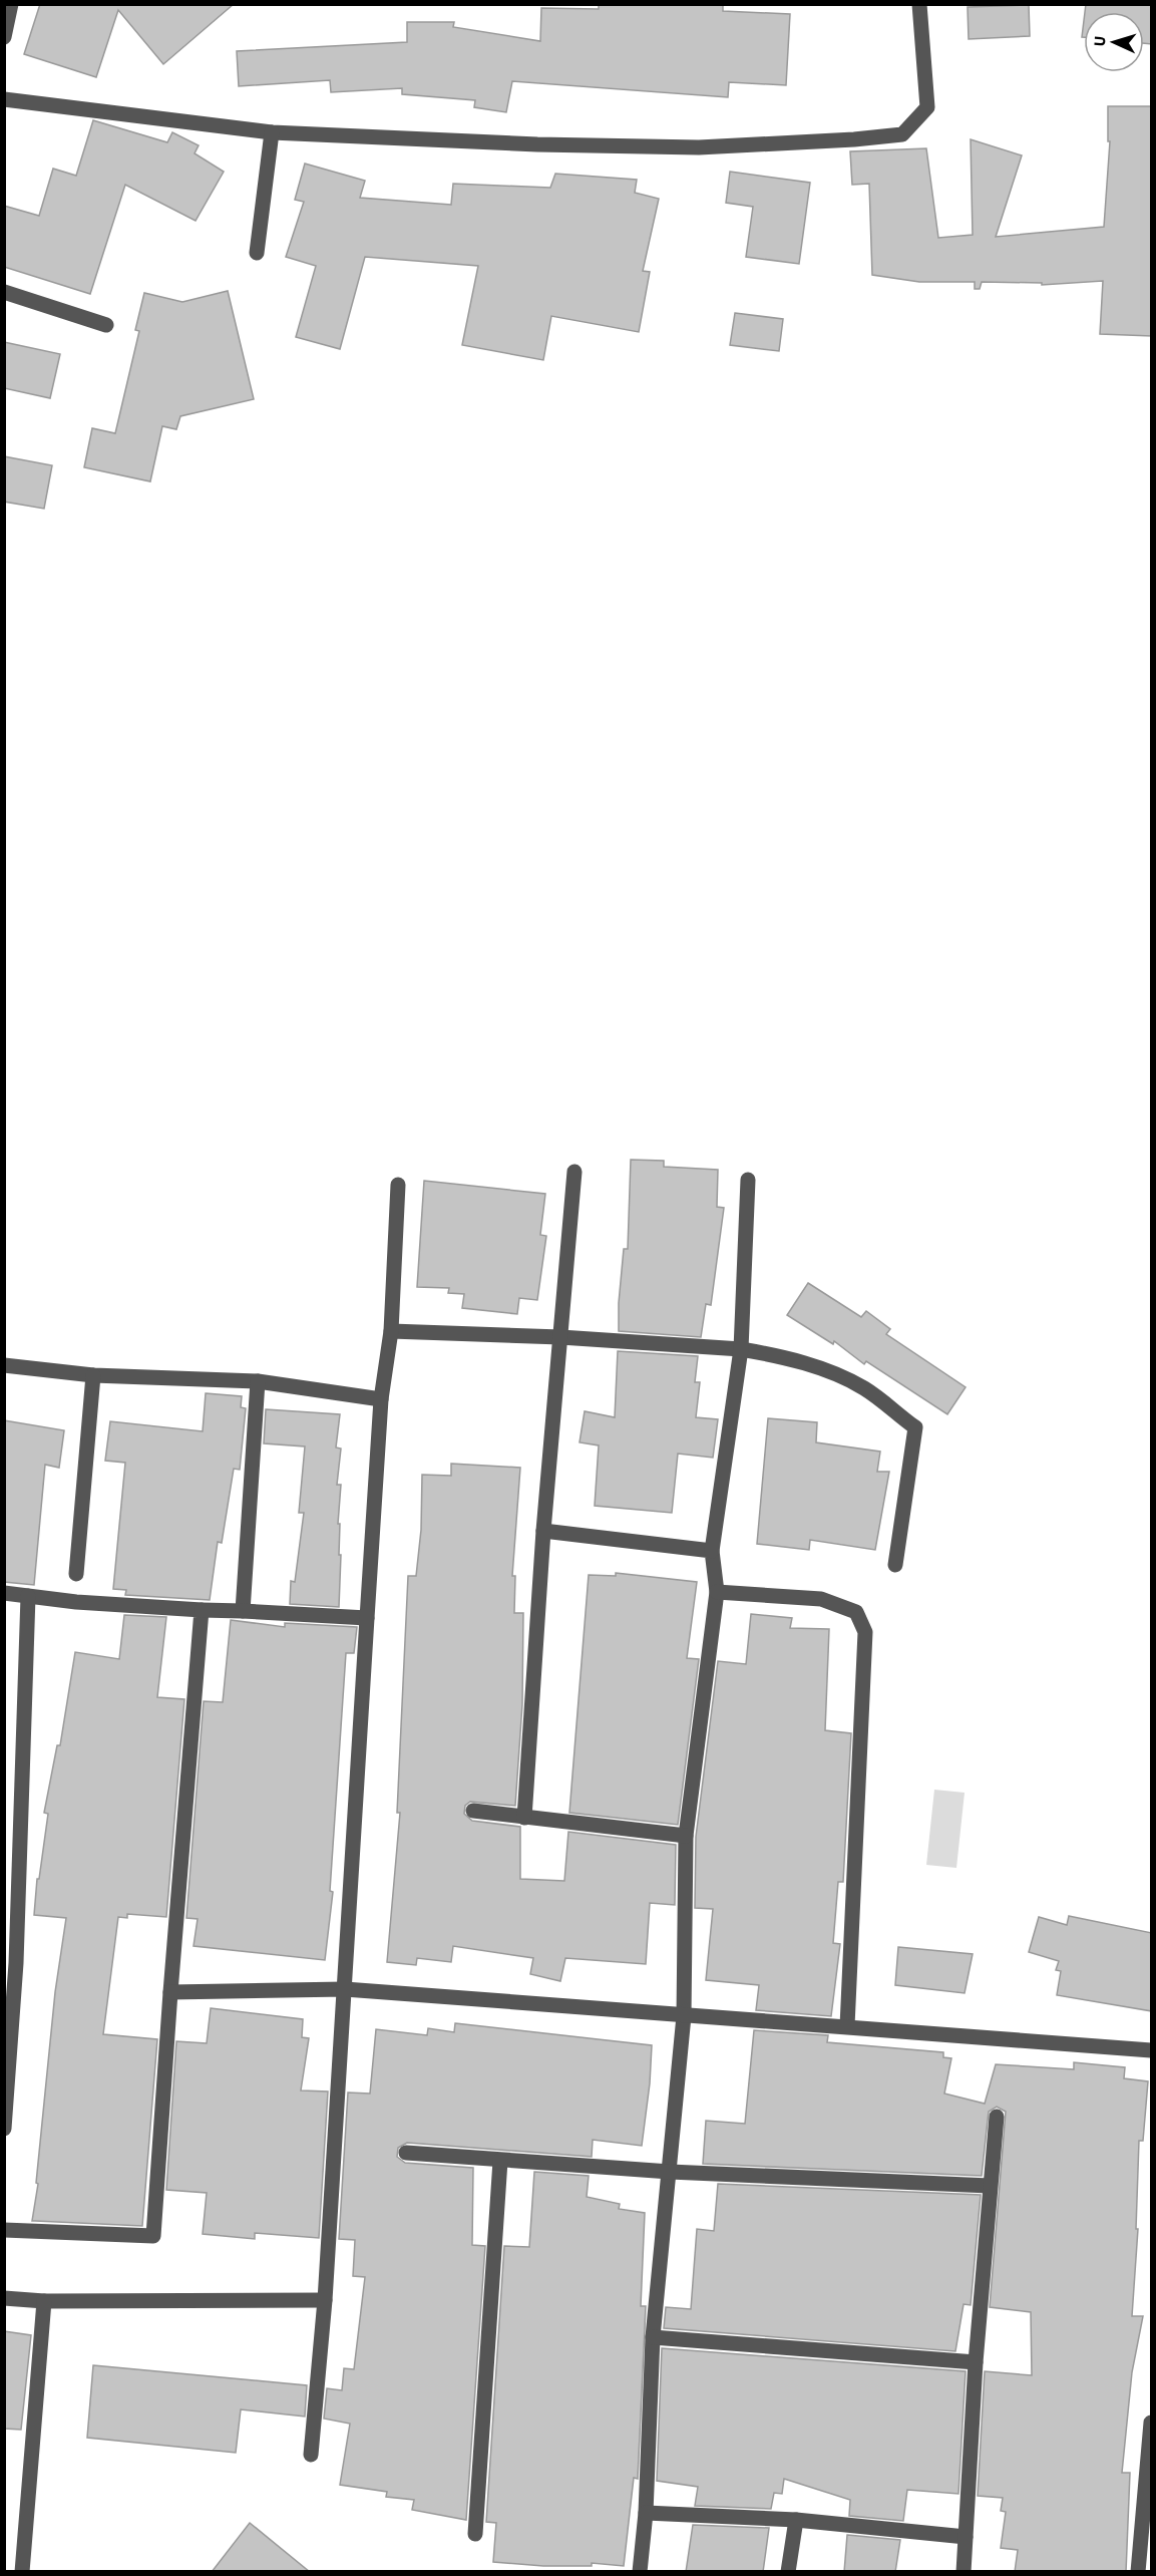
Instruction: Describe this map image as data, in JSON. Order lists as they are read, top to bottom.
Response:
{
  "north": "left"
}
